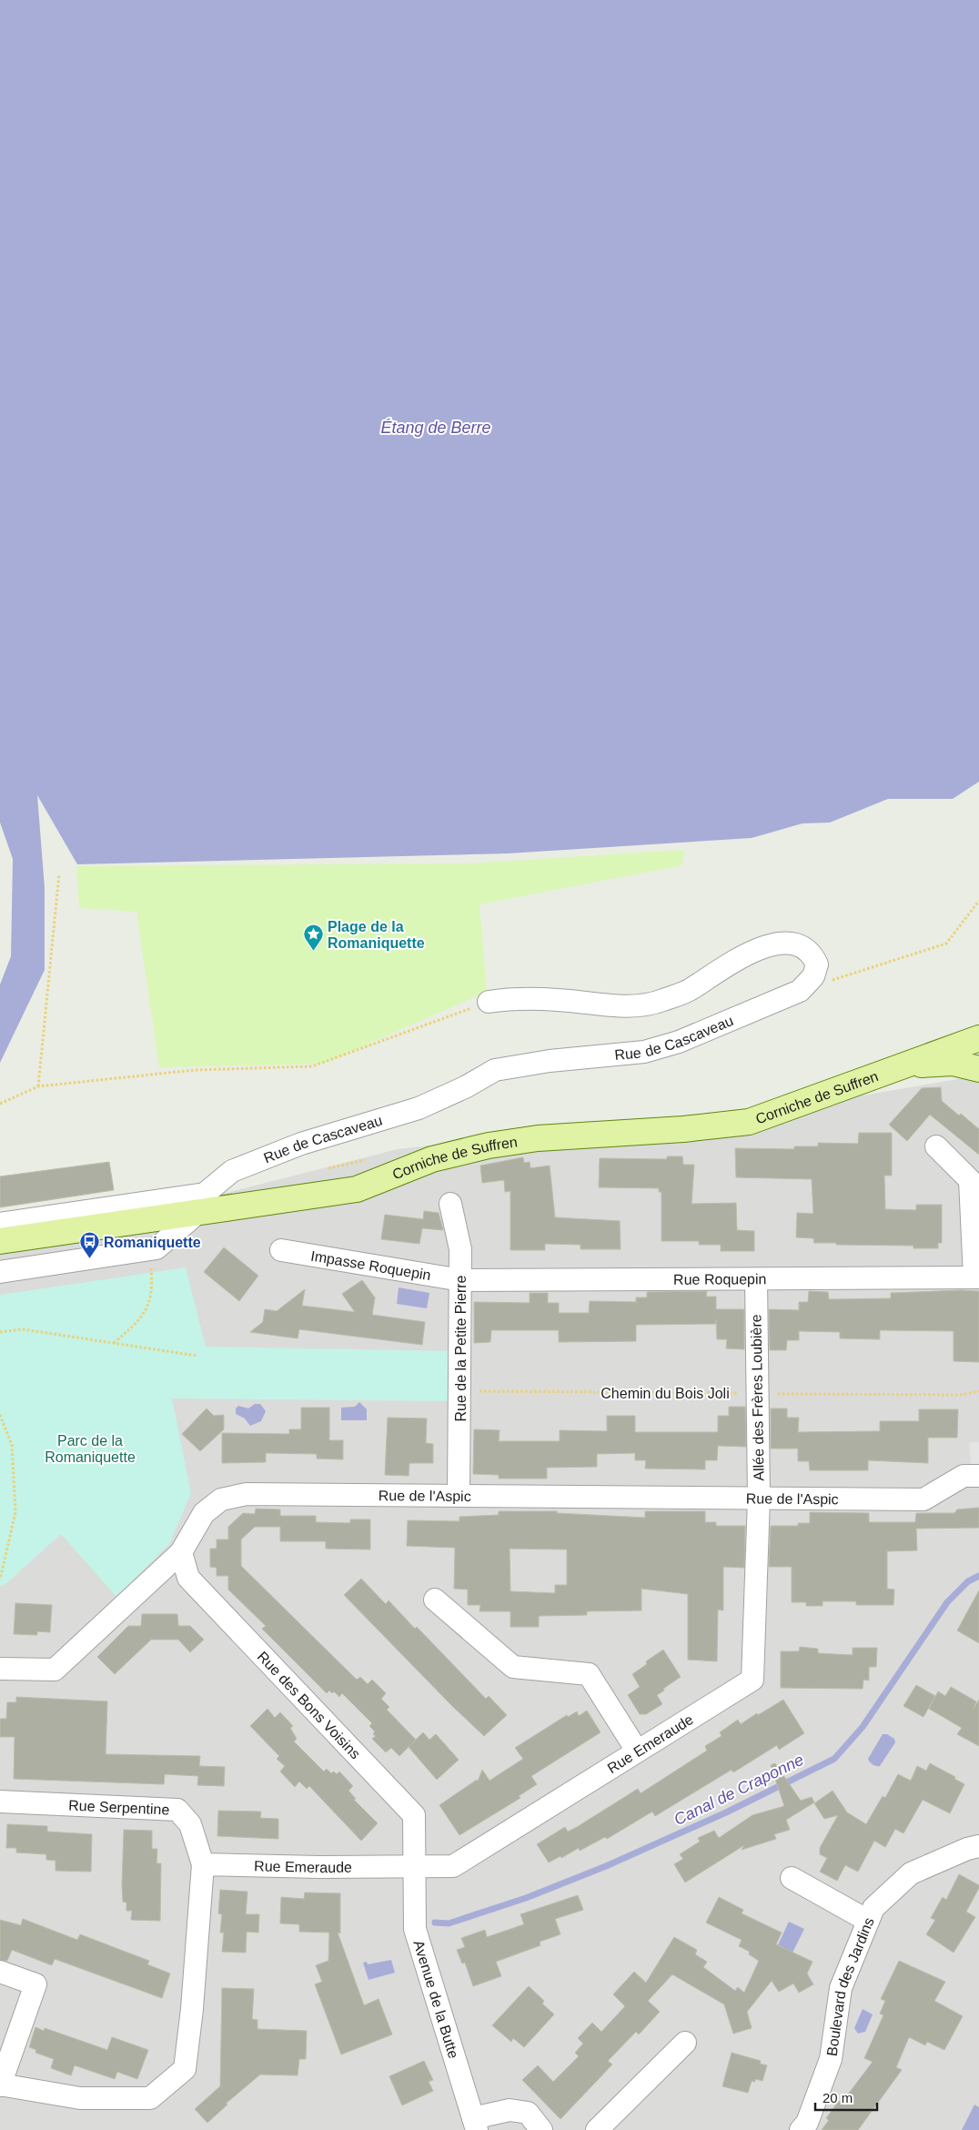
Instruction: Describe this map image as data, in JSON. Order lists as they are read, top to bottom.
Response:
{
  "streets": {
    "main road": ["Corniche de Suffren"],
    "street": [
      "Rue de Cascaveau",
      "Impasse Roquepin",
      "Rue Roquepin",
      "Rue de la Petite Pierre",
      "Allée des Frères Loubière",
      "Rue de l'Aspic",
      "Rue des Bons Voisins",
      "Rue Emeraude",
      "Rue Serpentine",
      "Boulevard des Jardins",
      "Avenue de la Butte"
    ],
    "path": ["Chemin du Bois Joli"]
  },
  "crossings": [
    ["Rue de Cascaveau", "Corniche de Suffren"],
    ["Impasse Roquepin", "Rue Roquepin"],
    ["Impasse Roquepin", "Rue de la Petite Pierre"],
    ["Rue Roquepin", "Rue de la Petite Pierre"],
    ["Rue Roquepin", "Allée des Frères Loubière"],
    ["Rue de la Petite Pierre", "Chemin du Bois Joli"],
    ["Rue de la Petite Pierre", "Rue de l'Aspic"],
    ["Chemin du Bois Joli", "Allée des Frères Loubière"],
    ["Allée des Frères Loubière", "Rue de l'Aspic"],
    ["Allée des Frères Loubière", "Rue Emeraude"],
    ["Rue de l'Aspic", "Rue des Bons Voisins"],
    ["Rue des Bons Voisins", "Rue Emeraude"],
    ["Rue des Bons Voisins", "Avenue de la Butte"],
    ["Rue Emeraude", "Rue Serpentine"],
    ["Rue Emeraude", "Avenue de la Butte"]
  ],
  "water": ["Étang de Berre", "Canal de Craponne"],
  "parks": ["Parc de la Romaniquette"],
  "places": {
    "place": ["Plage de la Romaniquette"],
    "bus stop": ["Romaniquette"]
  },
  "scale_bar": "20 m"
}
